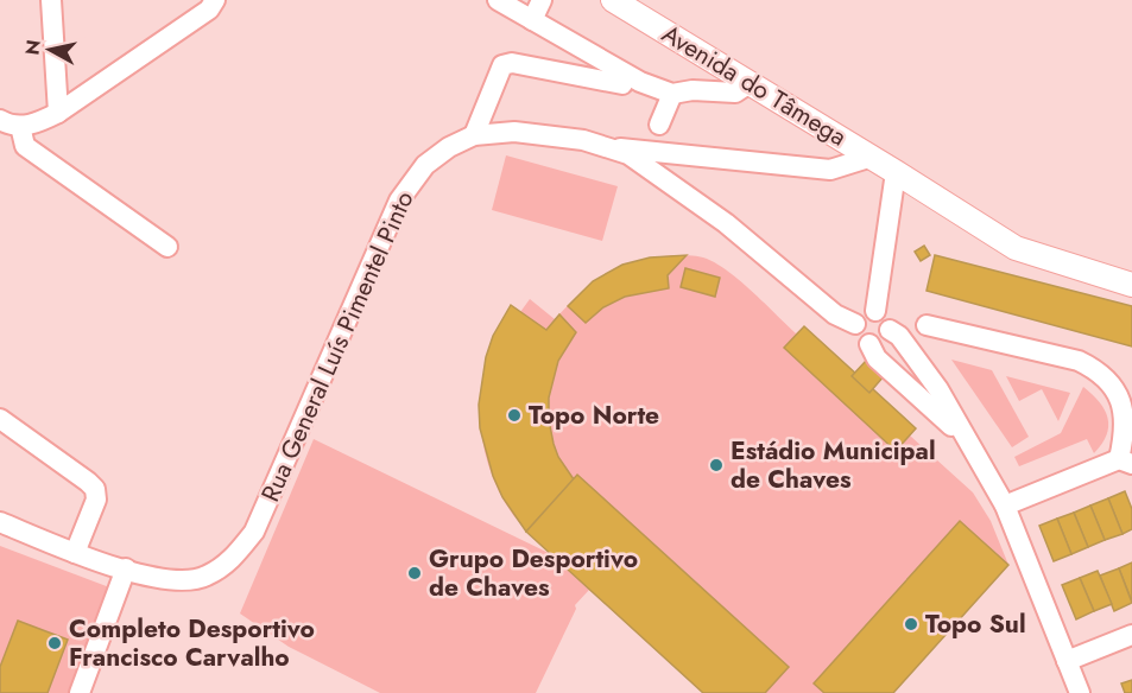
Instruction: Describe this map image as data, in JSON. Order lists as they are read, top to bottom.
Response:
{
  "streets": {
    "main road": ["Avenida do Tâmega"],
    "street": ["Rua General Luís Pimentel Pinto"]
  },
  "places": [
    "Topo Norte",
    "Estádio Municipal de Chaves",
    "Grupo Desportivo de Chaves",
    "Topo Sul",
    "Completo Desportivo Francisco Carvalho"
  ],
  "north": "left"
}
